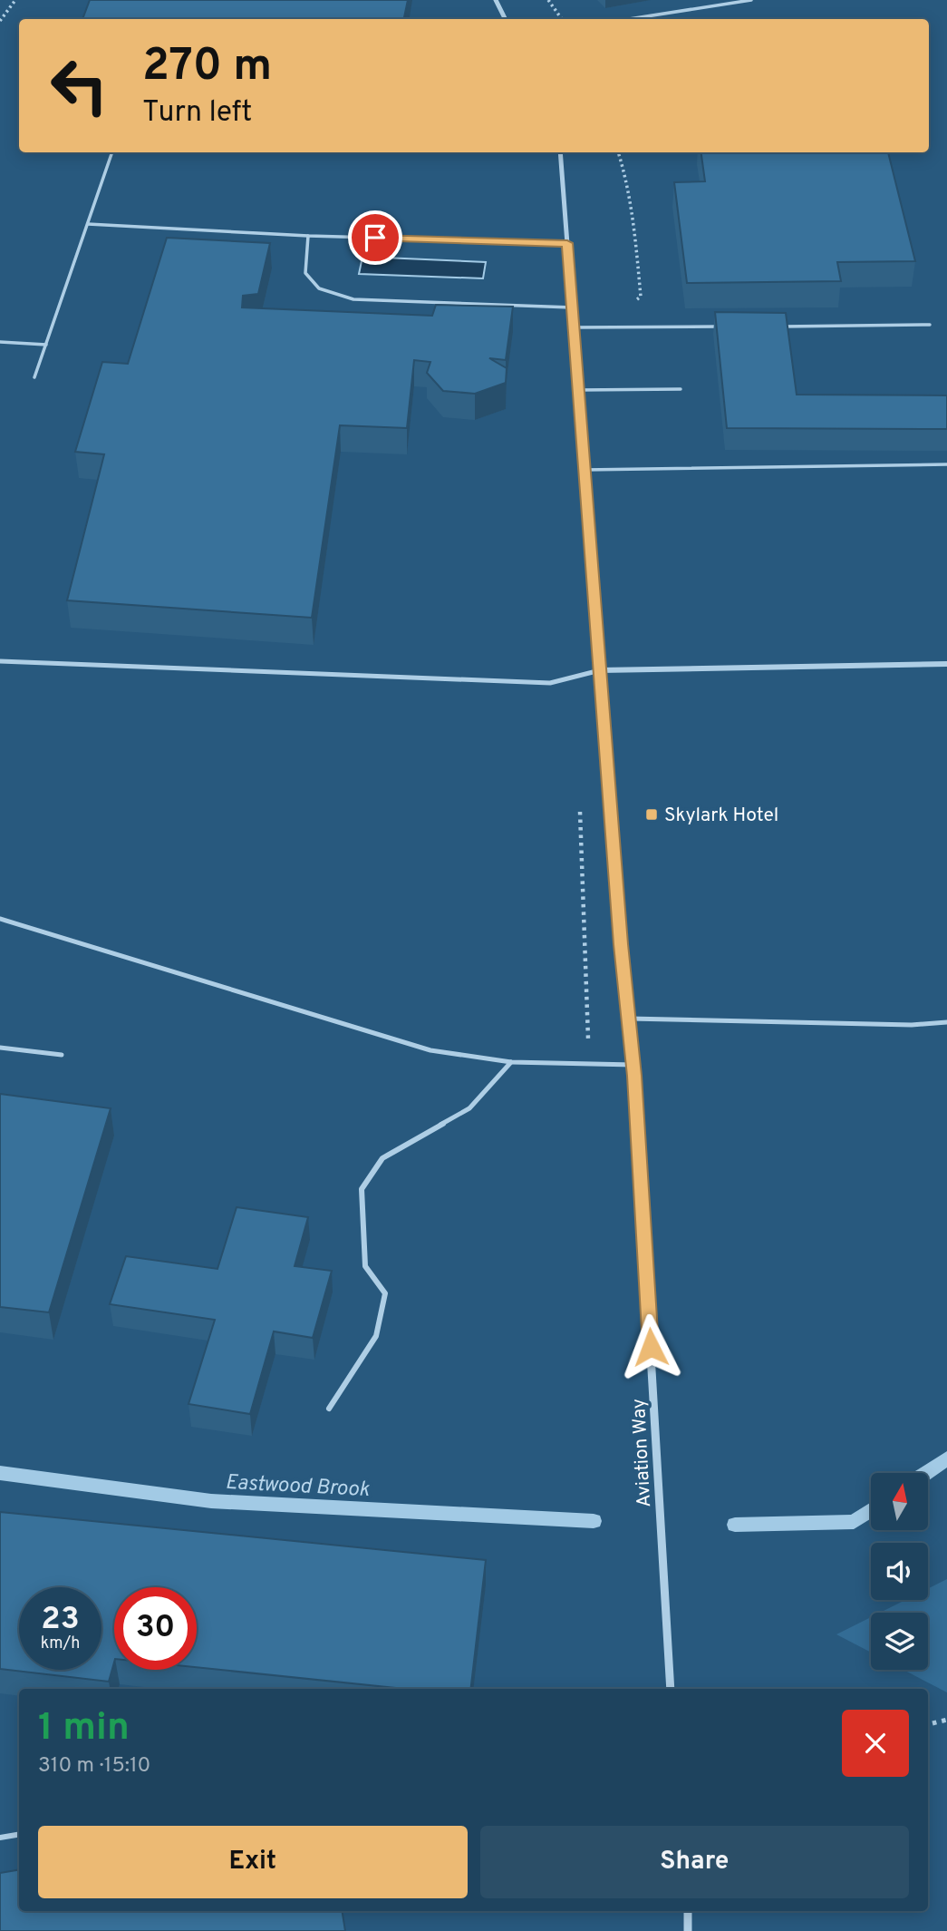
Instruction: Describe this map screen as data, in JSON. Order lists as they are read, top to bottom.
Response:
{
  "streets": {
    "street": ["Aviation Way"]
  },
  "water": ["Eastwood Brook"],
  "places": {
    "transit": ["Skylark Hotel"]
  },
  "north": "top",
  "page": {
    "turn": ["270 m", "Turn left"],
    "speed": "23 km/h",
    "limit": "30",
    "heading": ["1 min", "310 m · 15:10"],
    "buttons": ["Exit", "Share"]
  }
}
